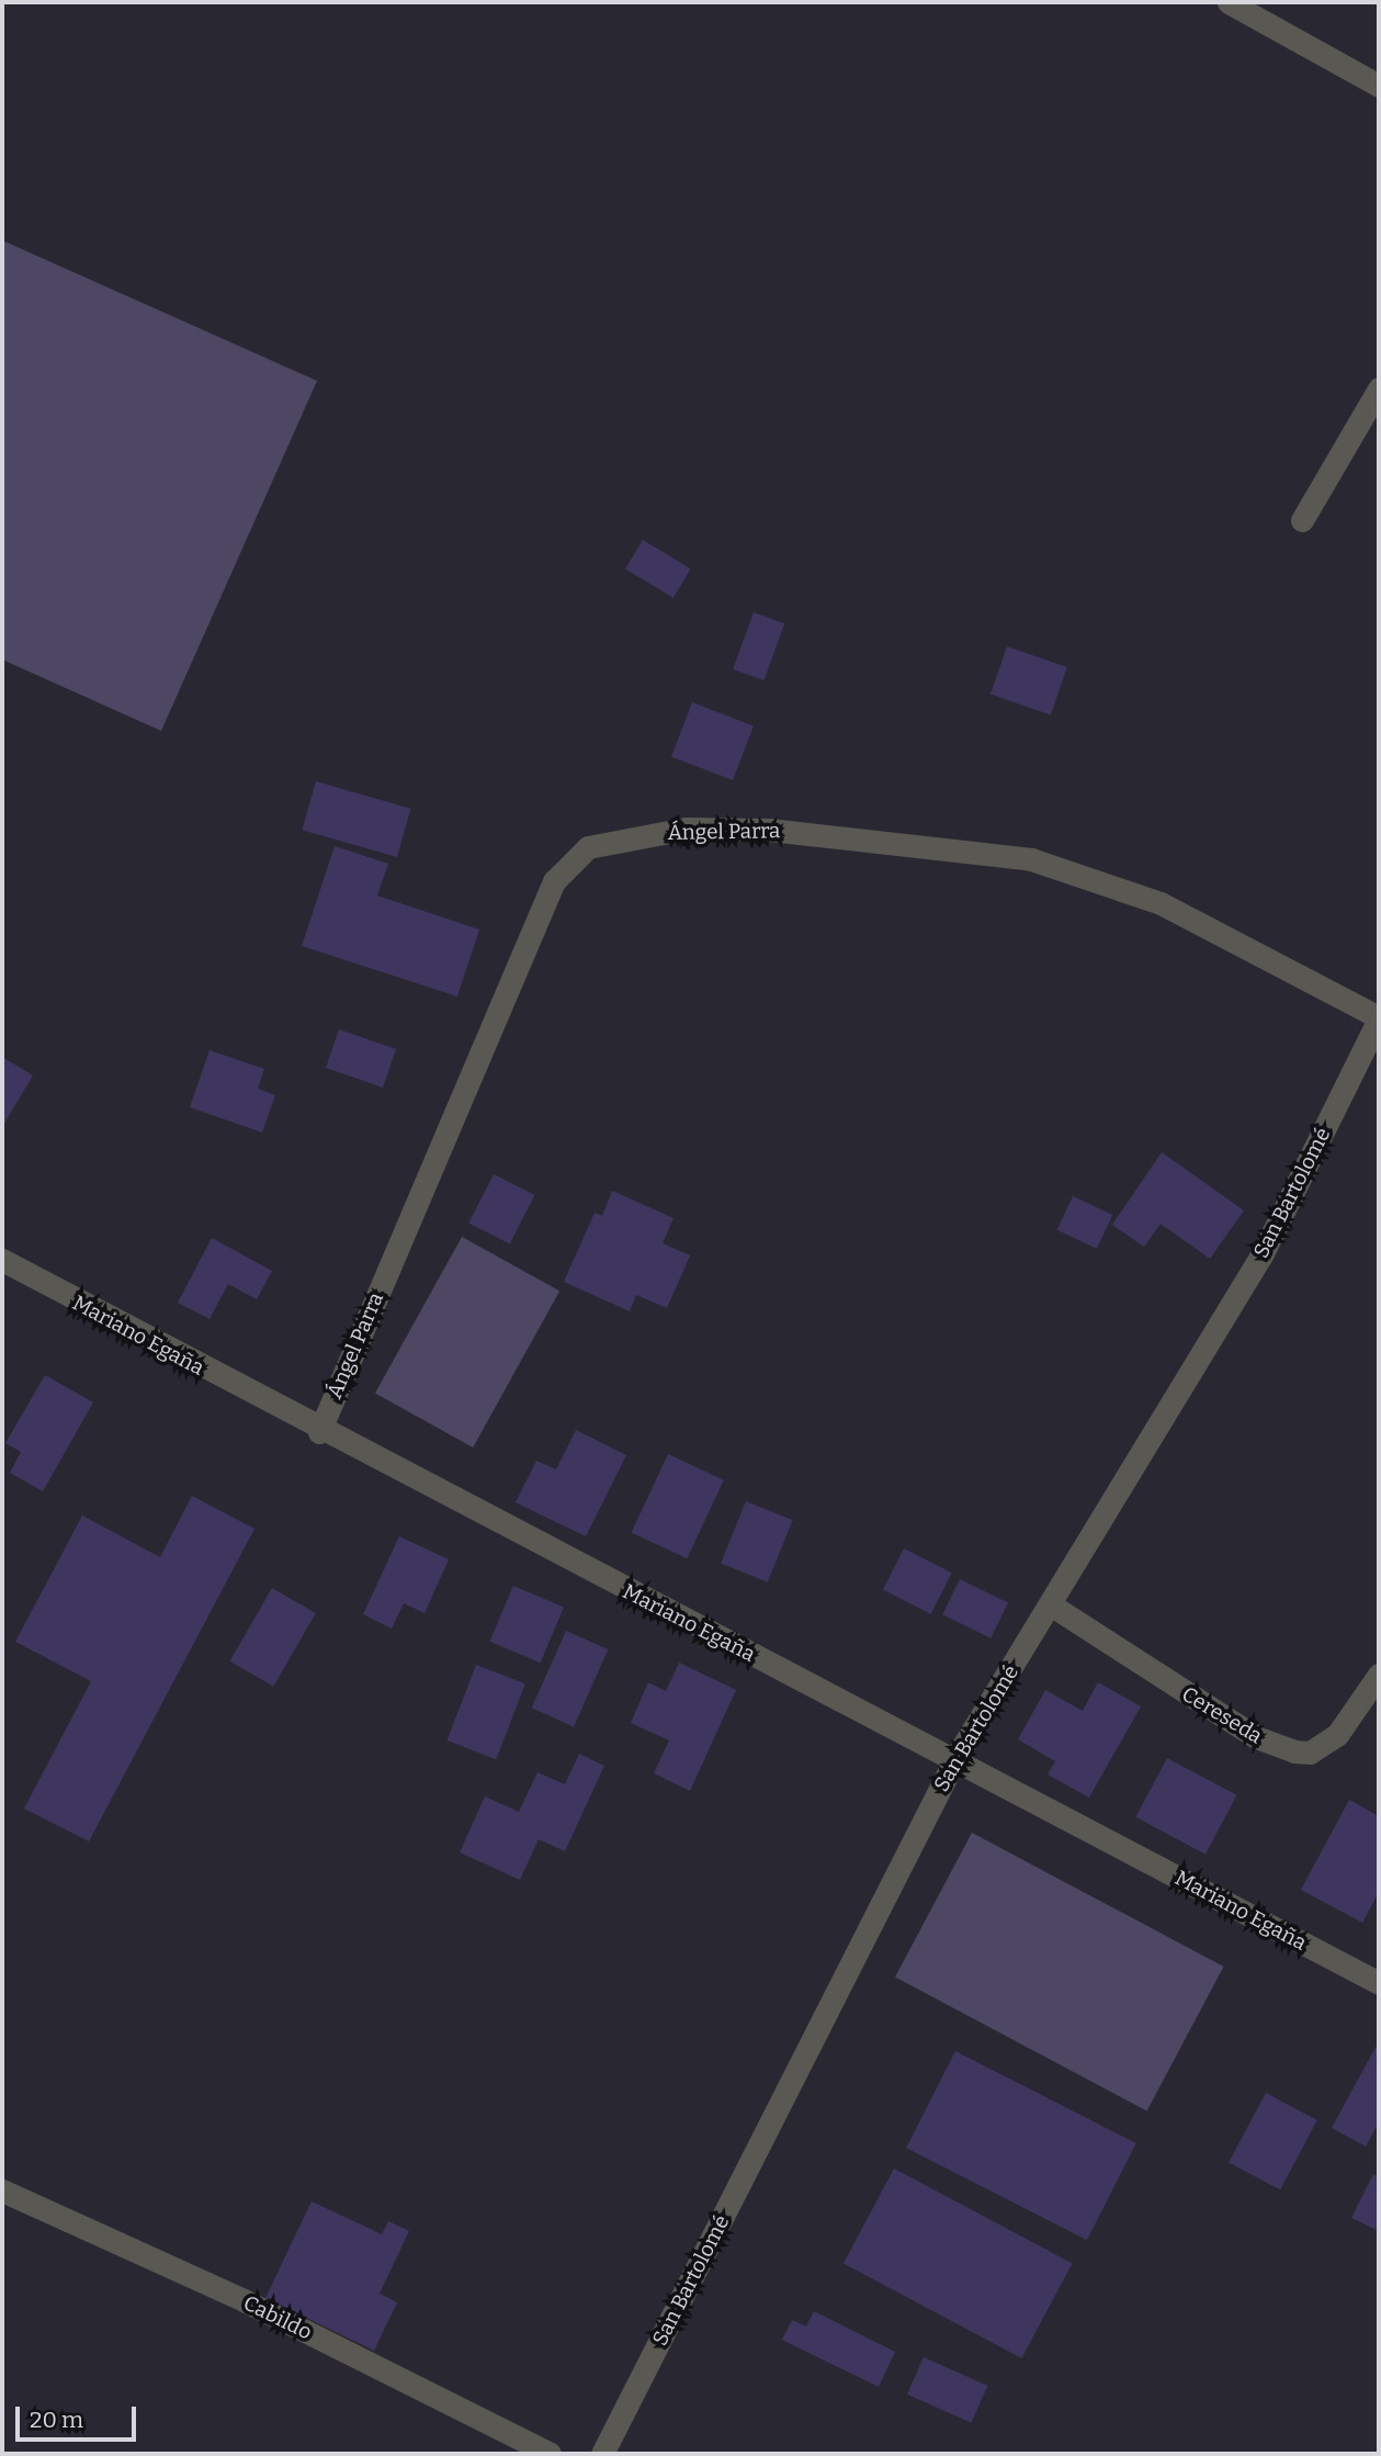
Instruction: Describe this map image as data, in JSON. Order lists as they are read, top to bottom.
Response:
{
  "streets": {
    "street": [
      "Ángel Parra",
      "San Bartolomé",
      "Mariano Egaña",
      "Cereseda",
      "Cabildo"
    ]
  },
  "crossings": [
    ["Ángel Parra", "San Bartolomé"],
    ["Ángel Parra", "Mariano Egaña"],
    ["San Bartolomé", "Mariano Egaña"],
    ["San Bartolomé", "Cereseda"]
  ],
  "scale_bar": "20 m"
}
